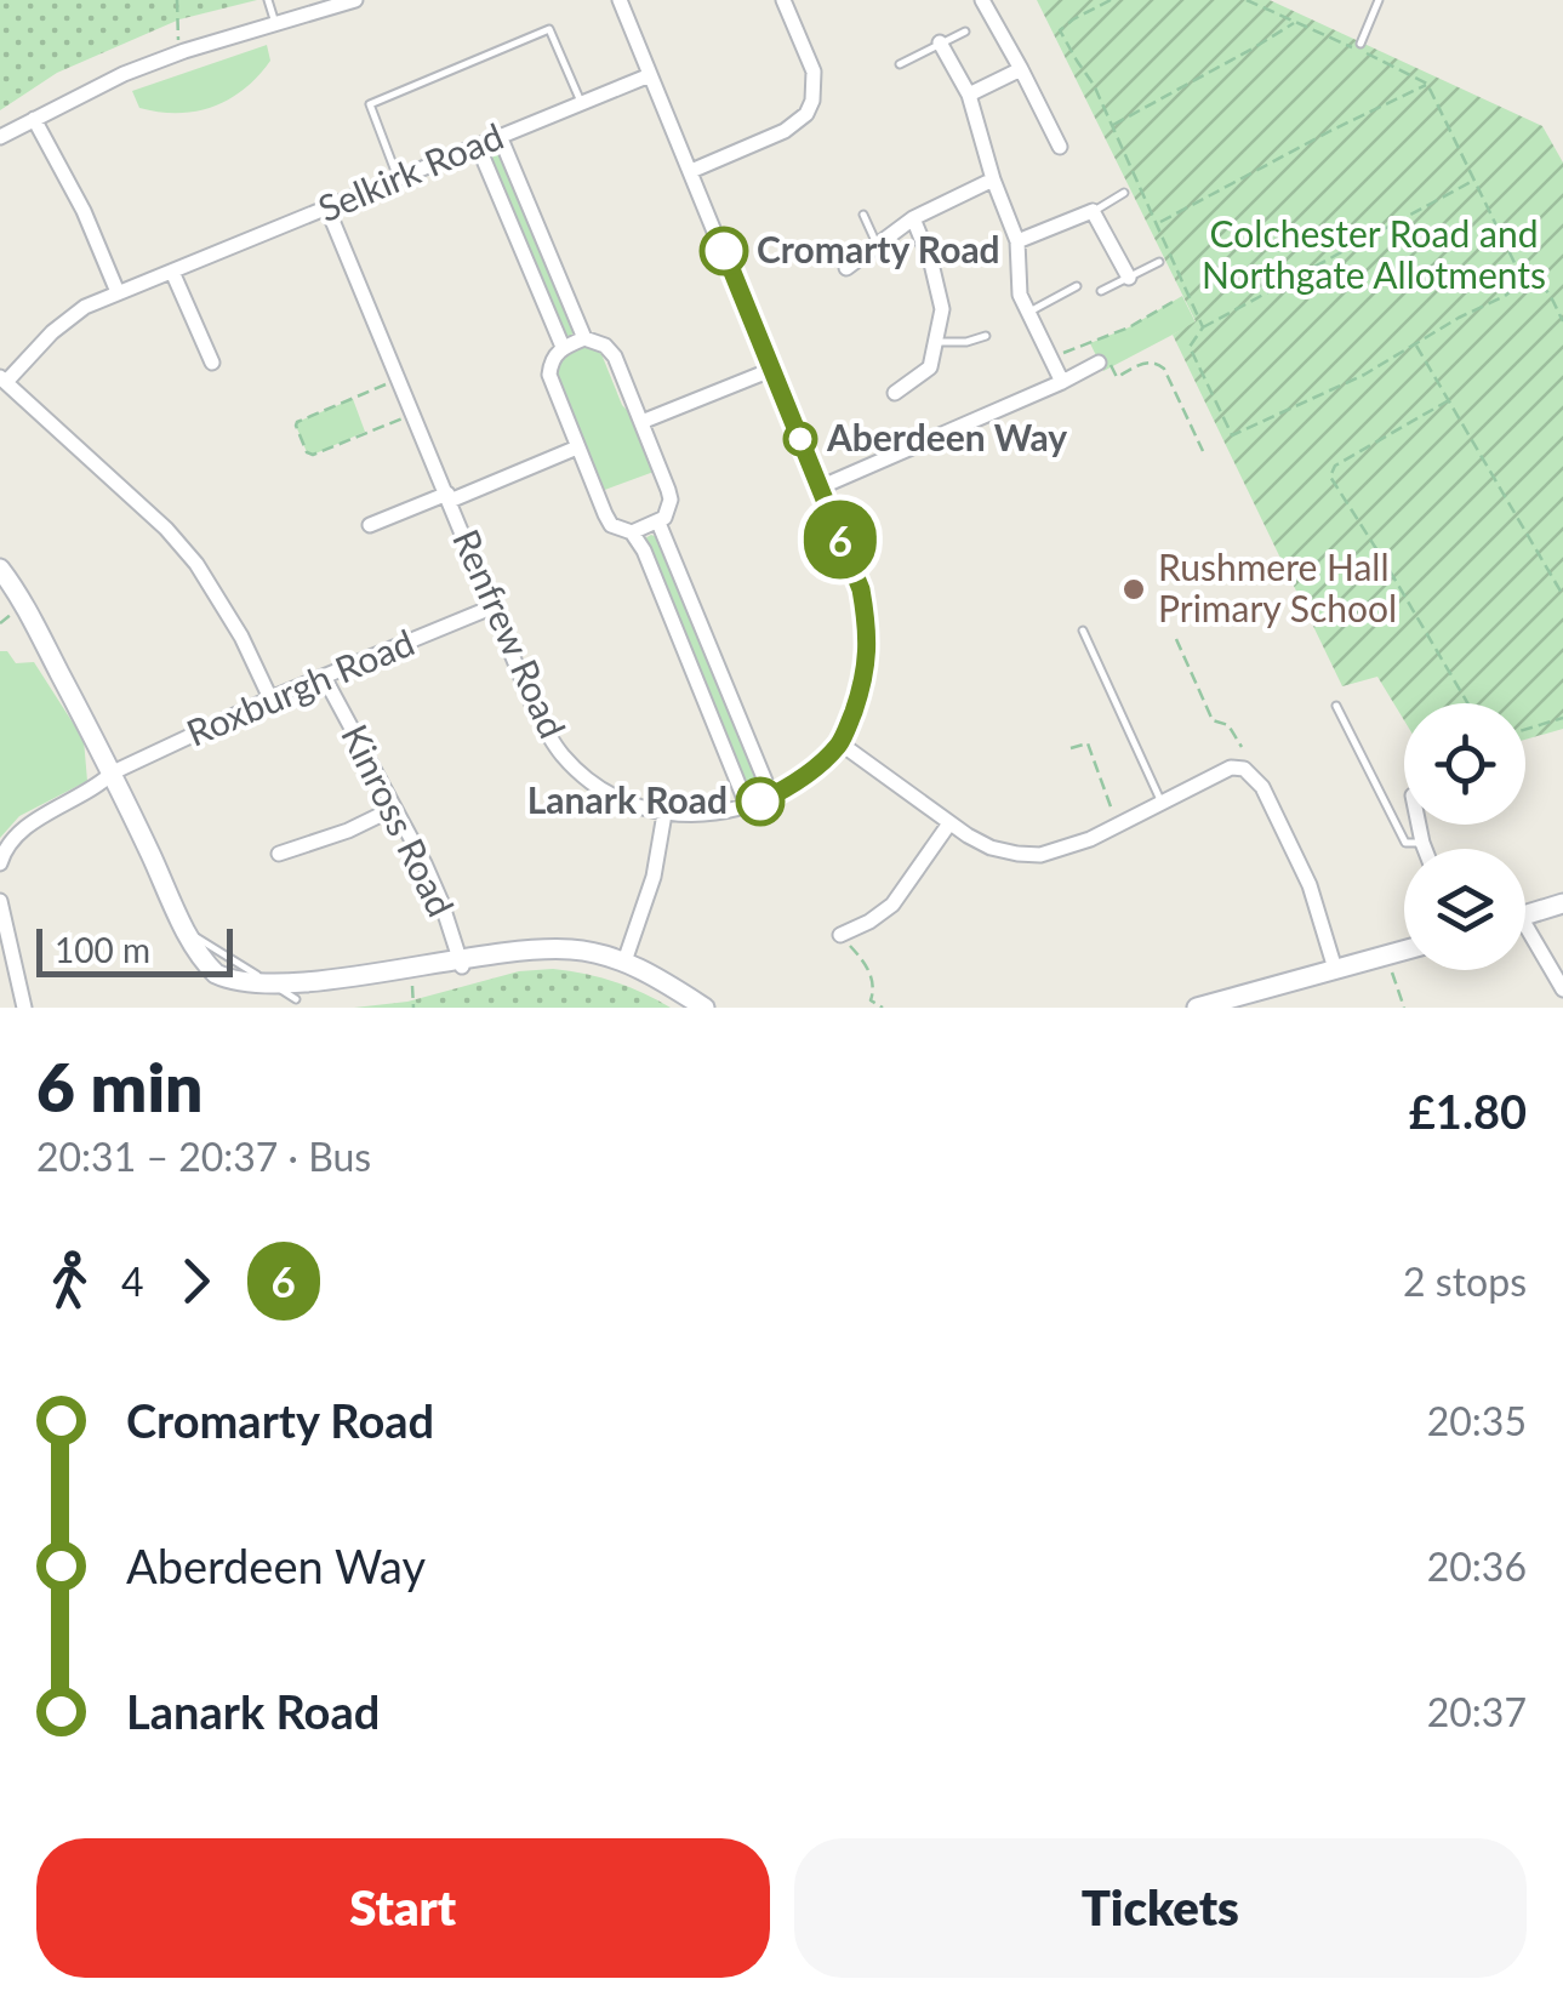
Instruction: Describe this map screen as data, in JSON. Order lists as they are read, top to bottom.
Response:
{
  "streets": {
    "street": [
      "Selkirk Road",
      "Renfrew Road",
      "Roxburgh Road",
      "Kinross Road"
    ]
  },
  "crossings": [
    ["Selkirk Road", "Renfrew Road"],
    ["Renfrew Road", "Roxburgh Road"],
    ["Roxburgh Road", "Kinross Road"]
  ],
  "parks": ["Colchester Road and Northgate Allotments"],
  "places": [
    "Cromarty Road",
    "Aberdeen Way",
    "Rushmere Hall Primary School",
    "Lanark Road"
  ],
  "lines": ["bus line 6"],
  "scale_bar": "100 m",
  "page": {
    "on_map": "6",
    "scale": "100 m",
    "heading": ["6 min", "20:31 – 20:37 · Bus", "£1.80"],
    "legs": ["4", "6", "2 stops"],
    "list": [
      {
        "name": "Cromarty Road",
        "value": "20:35"
      },
      {
        "name": "Aberdeen Way",
        "value": "20:36"
      },
      {
        "name": "Lanark Road",
        "value": "20:37"
      }
    ],
    "buttons": ["Start", "Tickets"]
  }
}
